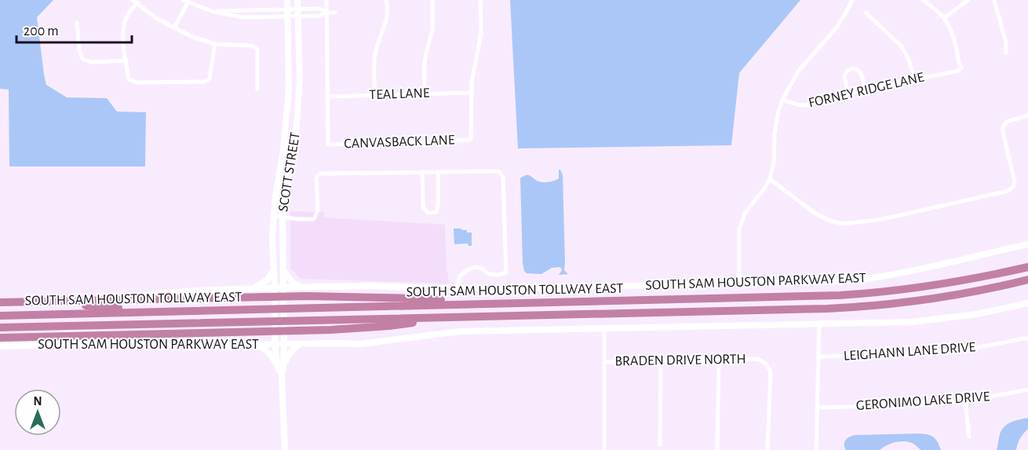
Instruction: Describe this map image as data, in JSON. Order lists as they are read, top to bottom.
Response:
{
  "streets": {
    "highway": ["SOUTH SAM HOUSTON TOLLWAY EAST"],
    "main road": ["SCOTT STREET", "SOUTH SAM HOUSTON PARKWAY EAST"],
    "street": [
      "FORNEY RIDGE LANE",
      "TEAL LANE",
      "CANVASBACK LANE",
      "LEIGHANN LANE DRIVE",
      "BRADEN DRIVE NORTH",
      "GERONIMO LAKE DRIVE"
    ]
  },
  "crossings": [
    ["TEAL LANE", "CANVASBACK LANE"],
    ["SCOTT STREET", "SOUTH SAM HOUSTON PARKWAY EAST"]
  ],
  "scale_bar": "200 m",
  "north": "top"
}
